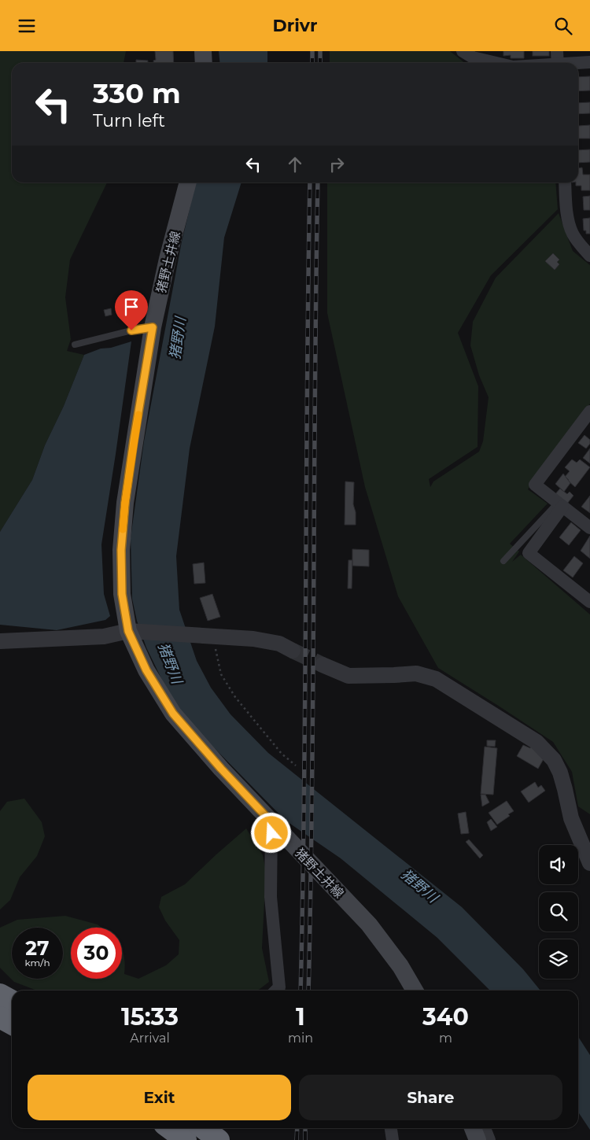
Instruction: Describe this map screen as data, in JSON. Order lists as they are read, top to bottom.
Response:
{
  "streets": {
    "main road": ["猪野土井線"]
  },
  "water": ["猪野川"],
  "page": {
    "header": "Drivr",
    "turn": ["330 m", "Turn left"],
    "speed": "27 km/h",
    "limit": "30",
    "eta": [
      "15:33",
      "Arrival",
      "1",
      "min",
      "340",
      "m"
    ],
    "buttons": ["Exit", "Share"]
  }
}
